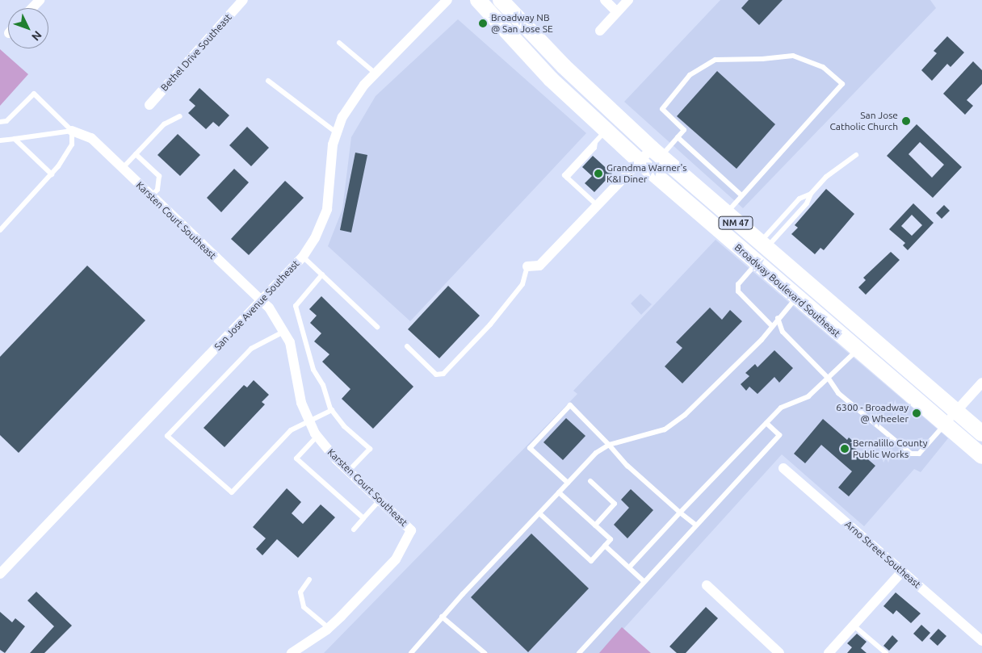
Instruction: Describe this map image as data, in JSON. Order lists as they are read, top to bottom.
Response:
{
  "streets": {
    "main road": ["NM 47", "Broadway Boulevard Southeast"],
    "street": [
      "Bethel Drive Southeast",
      "Karsten Court Southeast",
      "San Jose Avenue Southeast",
      "Arno Street Southeast"
    ]
  },
  "crossings": [
    ["Karsten Court Southeast", "San Jose Avenue Southeast"]
  ],
  "places": [
    "Broadway NB @ San Jose SE",
    "San Jose Catholic Church",
    "Grandma Warner's K&I Diner",
    "6300 - Broadway @ Wheeler",
    "Bernalillo County Public Works"
  ],
  "north": "bottom right"
}
